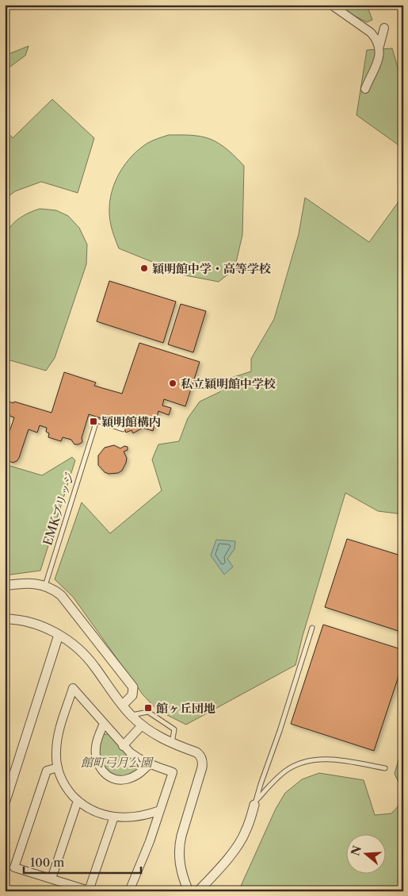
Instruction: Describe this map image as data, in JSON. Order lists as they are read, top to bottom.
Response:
{
  "streets": {
    "lane": ["EMKブリッジ"]
  },
  "parks": ["館町弓月公園"],
  "places": {
    "other": ["穎明館中学・高等学校", "私立穎明館中学校"],
    "transit": ["穎明館構内", "館ヶ丘団地"]
  },
  "scale_bar": "100 m",
  "north": "left"
}
